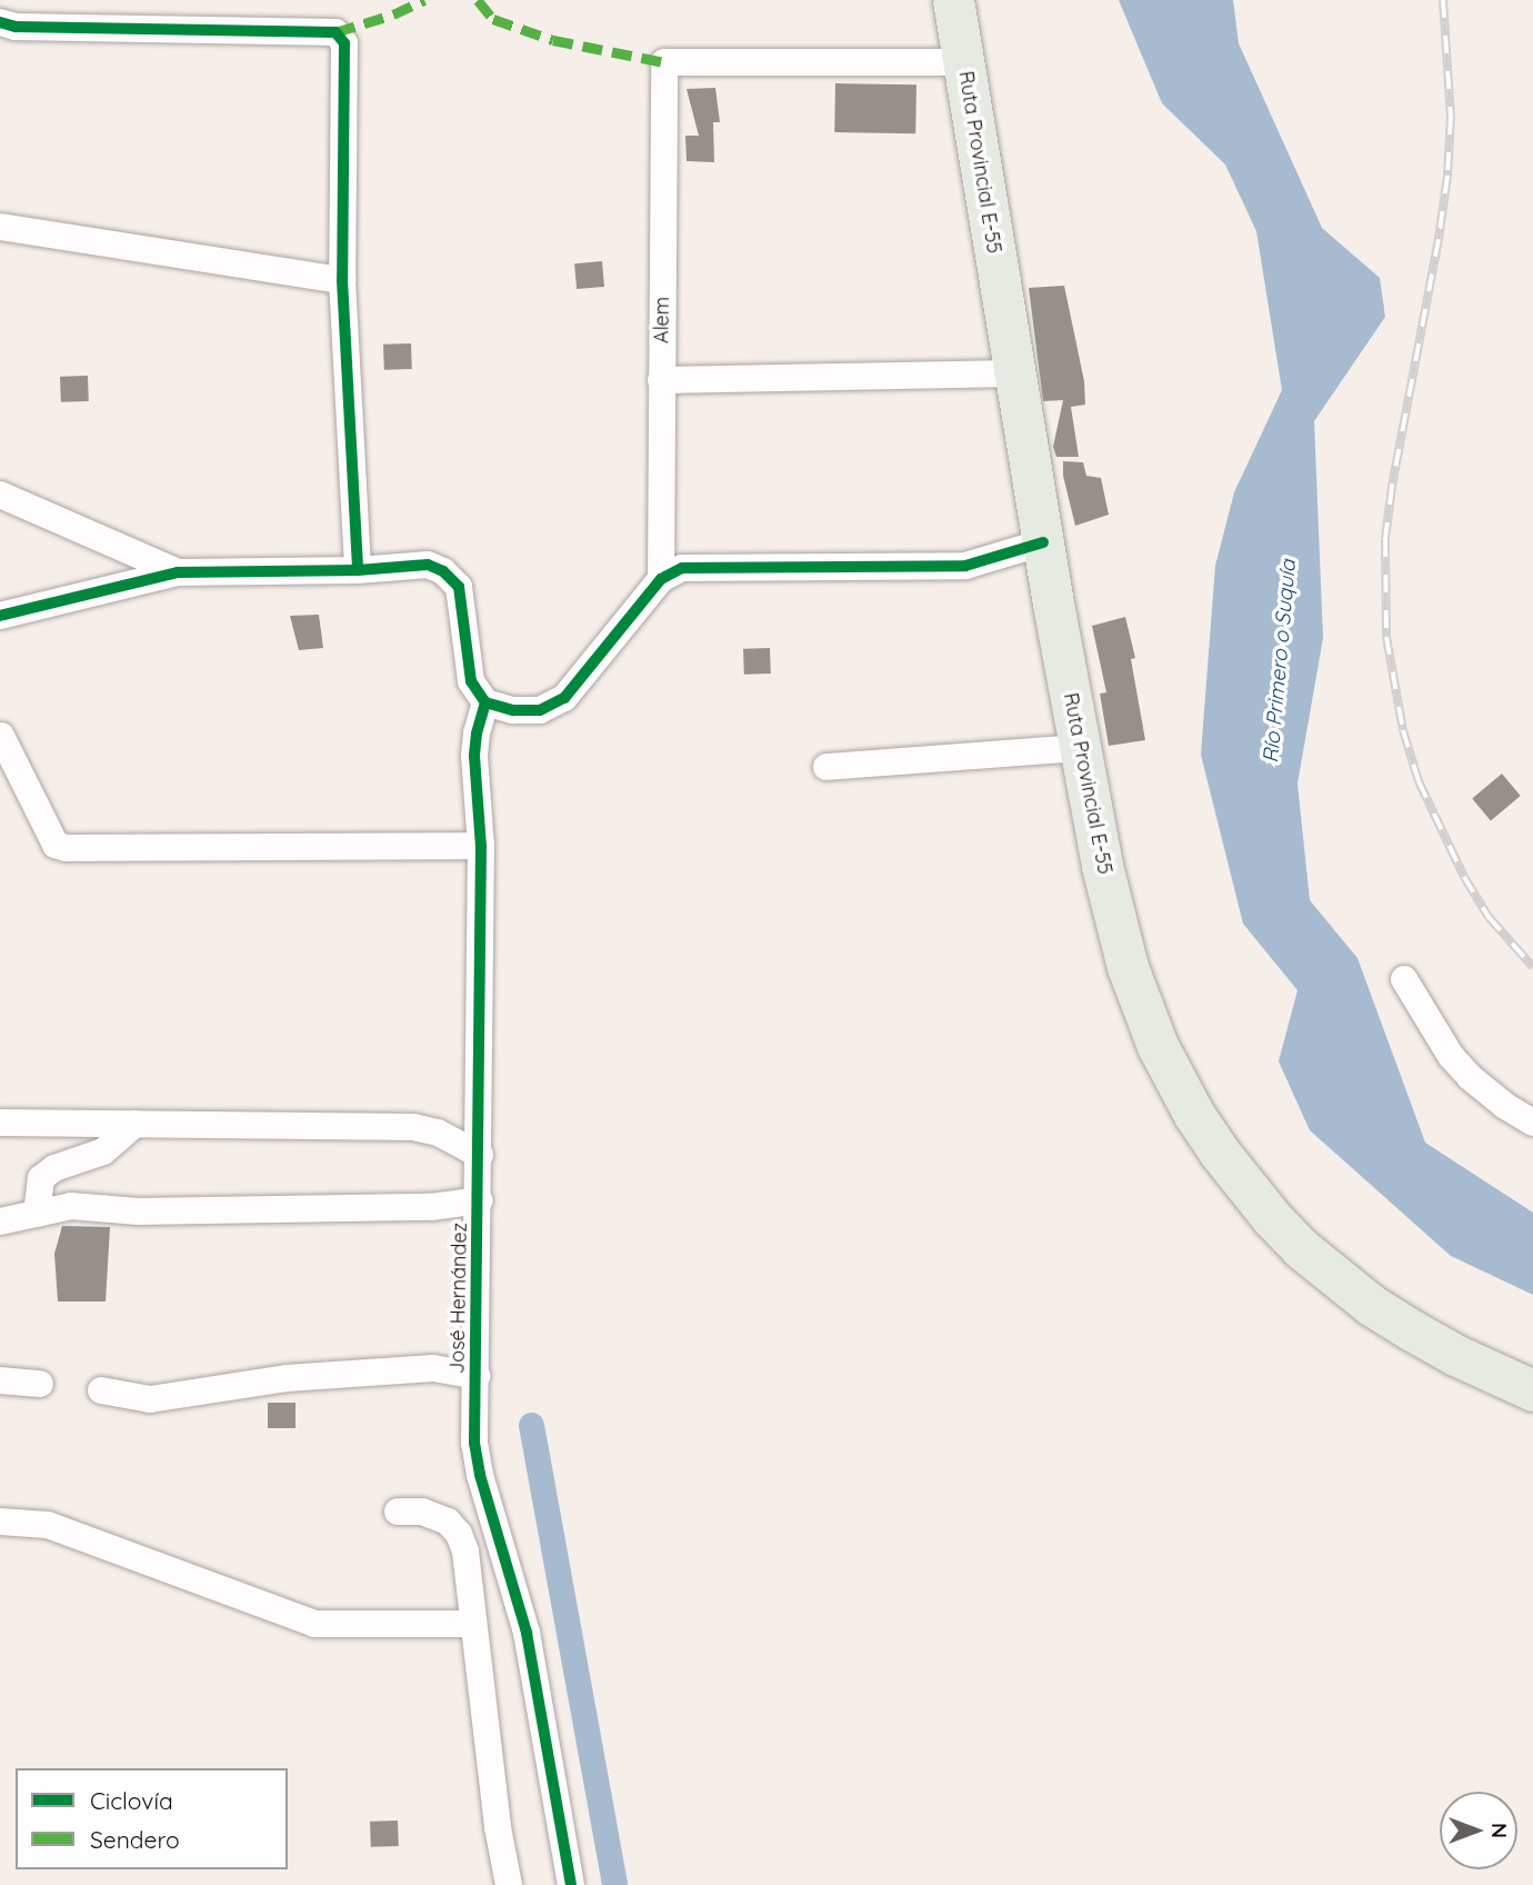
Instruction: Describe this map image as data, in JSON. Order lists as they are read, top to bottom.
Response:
{
  "streets": {
    "main road": ["Ruta Provincial E-55"],
    "street": ["Alem", "José Hernández"]
  },
  "crossings": [
    ["Ruta Provincial E-55", "Alem"]
  ],
  "water": ["Río Primero o Suquía"],
  "legend": ["Ciclovía", "Sendero"],
  "north": "right"
}
